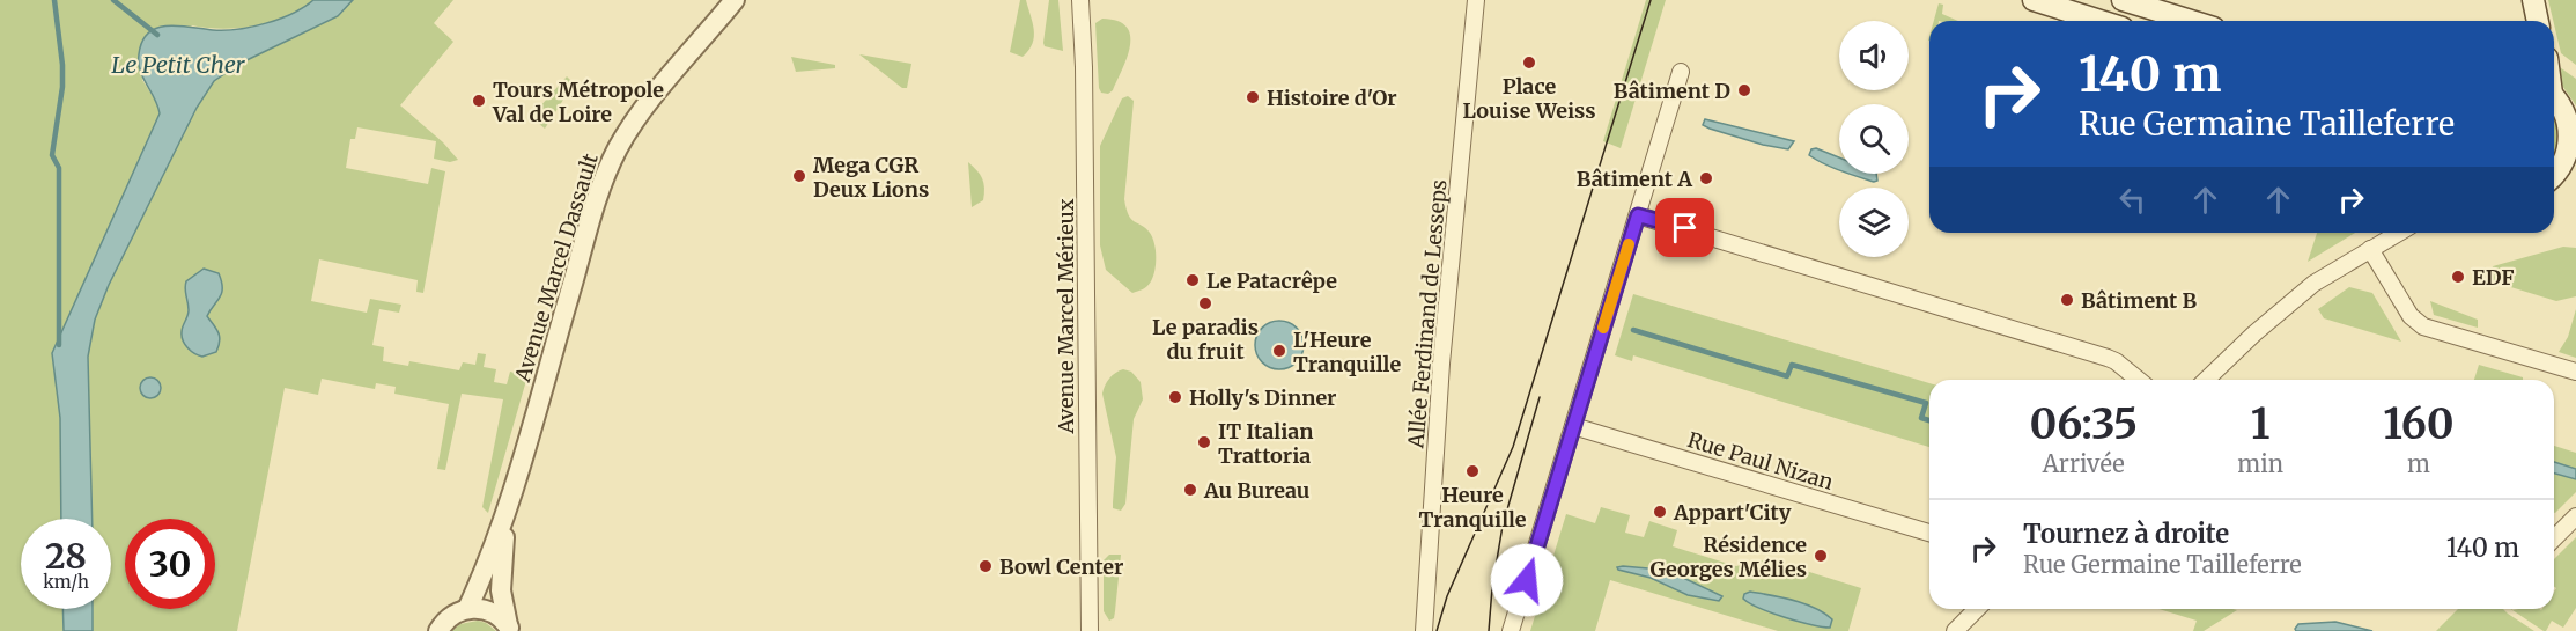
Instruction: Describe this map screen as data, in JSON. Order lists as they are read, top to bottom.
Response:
{
  "streets": {
    "street": [
      "Avenue Marcel Dassault",
      "Allée Ferdinand de Lesseps",
      "Avenue Marcel Mérieux",
      "Rue Paul Nizan"
    ]
  },
  "water": ["Le Petit Cher"],
  "places": [
    "Place Louise Weiss",
    "Bâtiment D",
    "Histoire d'Or",
    "Tours Métropole Val de Loire",
    "Mega CGR Deux Lions",
    "Bâtiment A",
    "EDF",
    "Le Patacrêpe",
    "Bâtiment B",
    "Le paradis du fruit",
    "L'Heure Tranquille",
    "Holly's Dinner",
    "IT Italian Trattoria",
    "Heure Tranquille",
    "Au Bureau",
    "Appart'City",
    "Résidence Georges Mélies",
    "Bowl Center"
  ],
  "page": {
    "turn": ["140 m", "Rue Germaine Tailleferre"],
    "eta": [
      "06:35",
      "Arrivée",
      "1",
      "min",
      "160",
      "m"
    ],
    "list": [
      {
        "name": "Tournez à droite",
        "note": "Rue Germaine Tailleferre",
        "value": "140 m"
      }
    ],
    "speed": "28 km/h",
    "limit": "30"
  }
}
